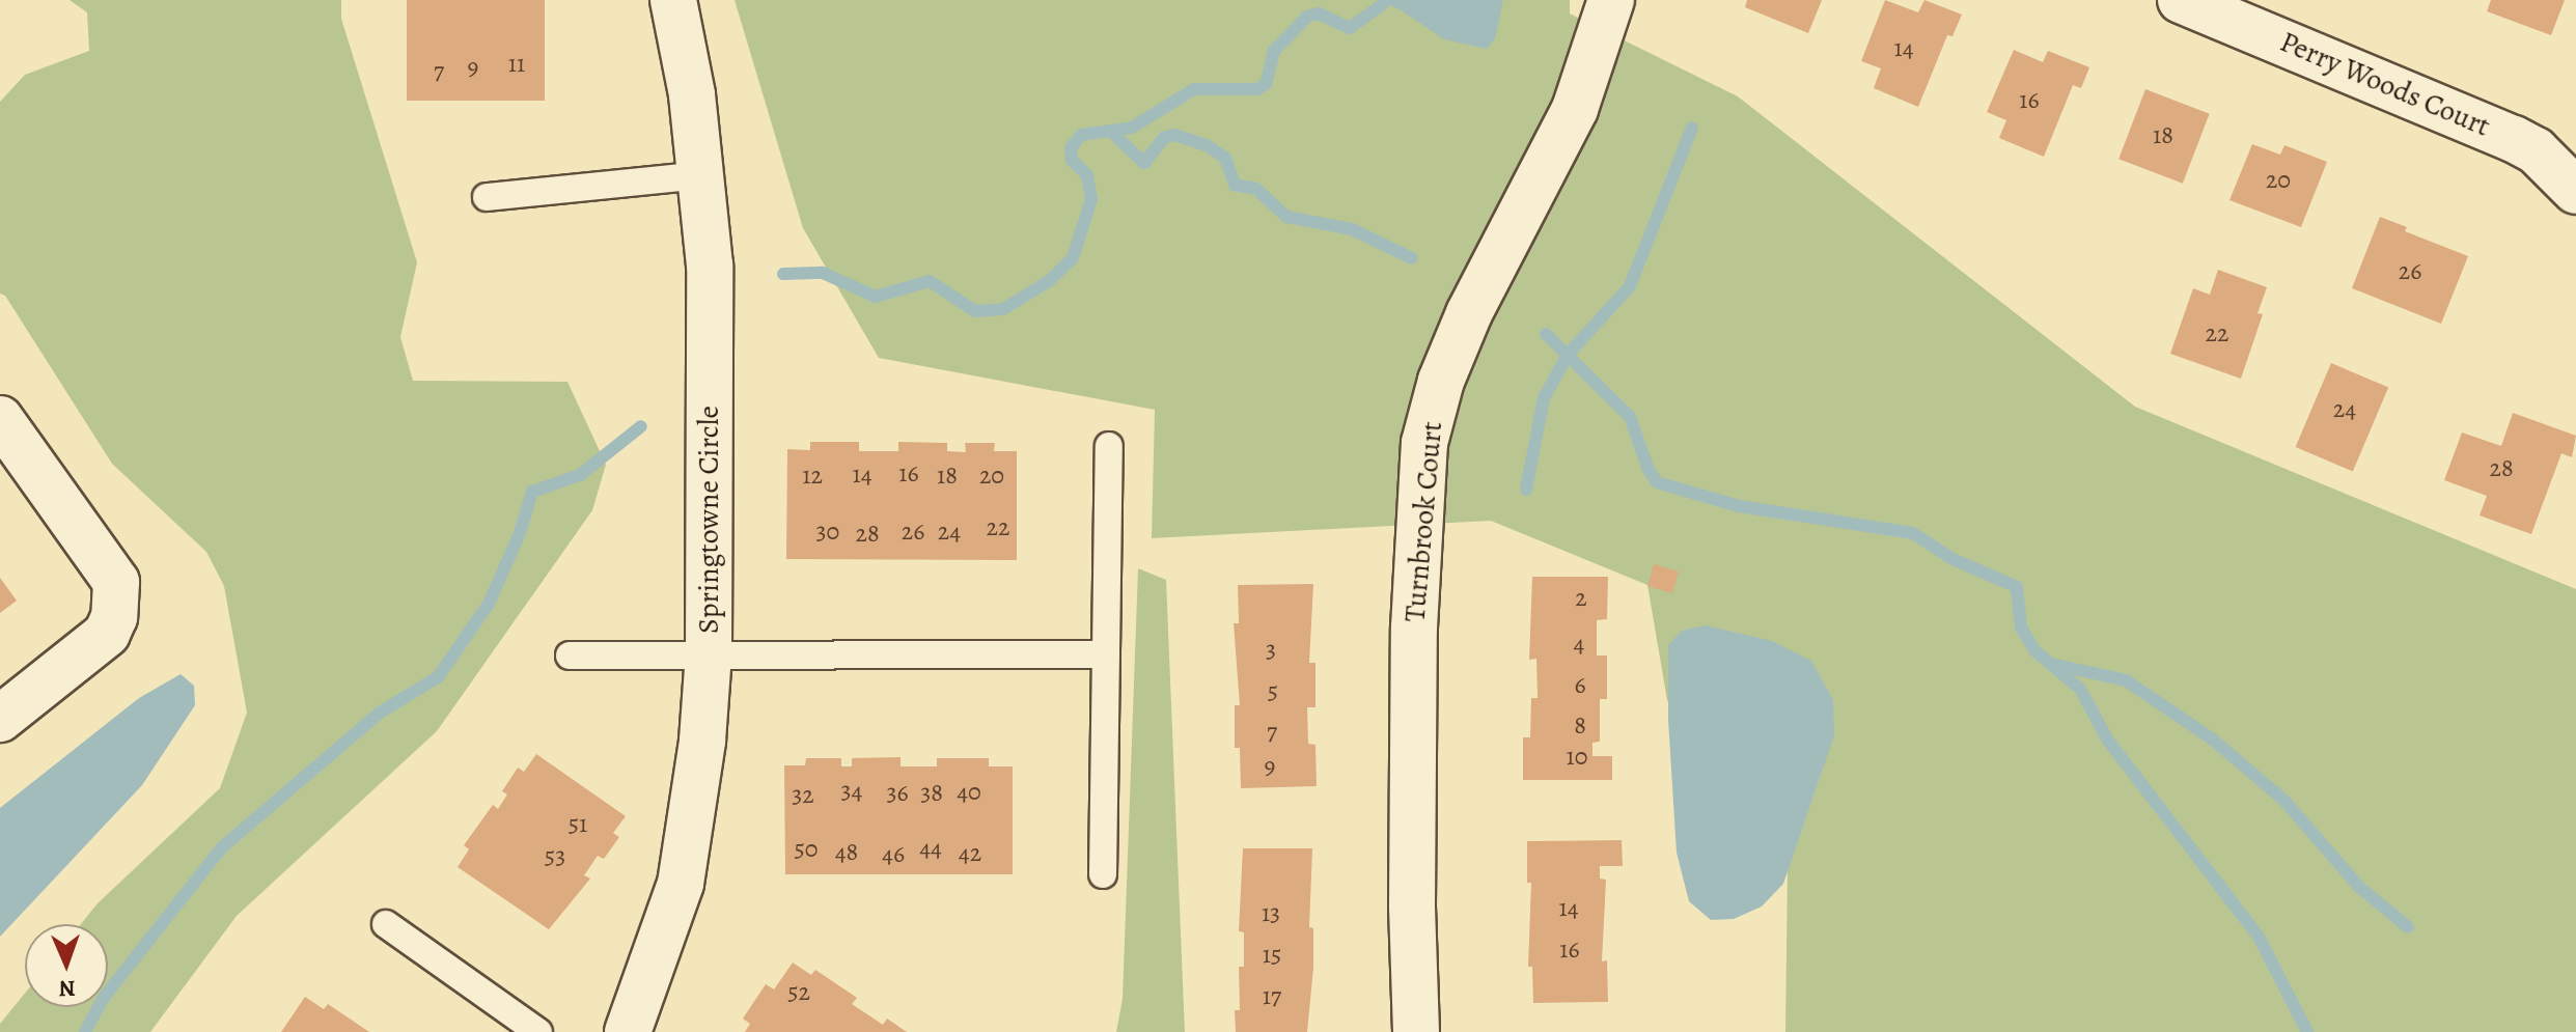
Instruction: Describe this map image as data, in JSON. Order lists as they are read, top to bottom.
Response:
{
  "streets": {
    "street": ["Perry Woods Court", "Springtowne Circle", "Turnbrook Court"]
  },
  "house_numbers": [
    "14",
    "11",
    "9",
    "7",
    "16",
    "18",
    "20",
    "26",
    "22",
    "24",
    "28",
    "16",
    "14",
    "12",
    "18",
    "20",
    "22",
    "30",
    "26",
    "24",
    "28",
    "2",
    "4",
    "3",
    "6",
    "5",
    "8",
    "7",
    "10",
    "9",
    "34",
    "40",
    "36",
    "38",
    "32",
    "51",
    "44",
    "50",
    "48",
    "42",
    "46",
    "53",
    "14",
    "13",
    "16",
    "15",
    "52",
    "17"
  ],
  "north": "bottom"
}
